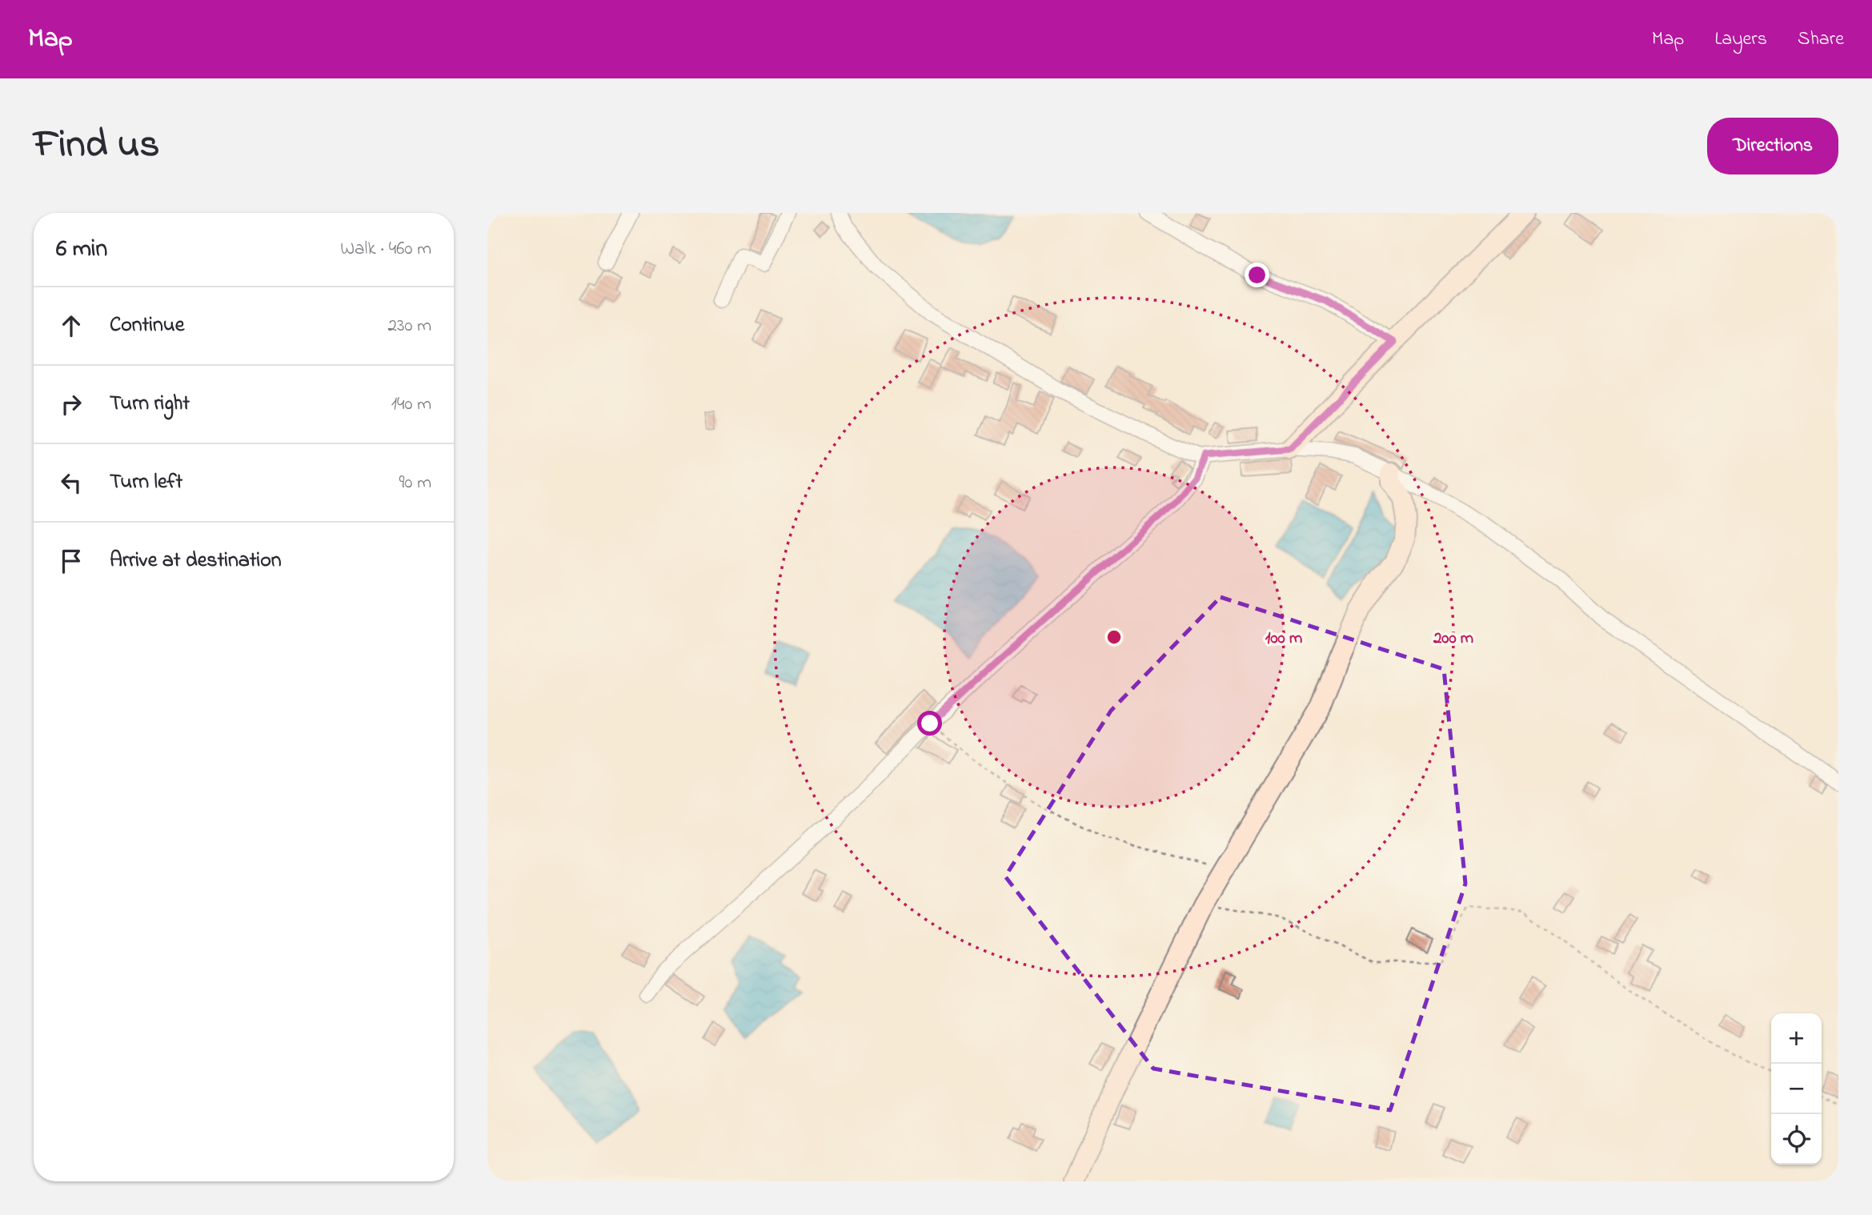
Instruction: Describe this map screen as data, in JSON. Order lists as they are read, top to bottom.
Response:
{
  "page": {
    "header": "Map",
    "nav": ["Map", "Layers", "Share"],
    "title": "Find us",
    "buttons": "Directions",
    "heading": ["6 min", "Walk · 460 m"],
    "list": [
      ["Continue", "230 m"],
      ["Turn right", "140 m"],
      ["Turn left", "90 m"],
      "Arrive at destination"
    ],
    "map_buttons": ["+", "−"]
  },
  "rings": ["100 m", "200 m"]
}
